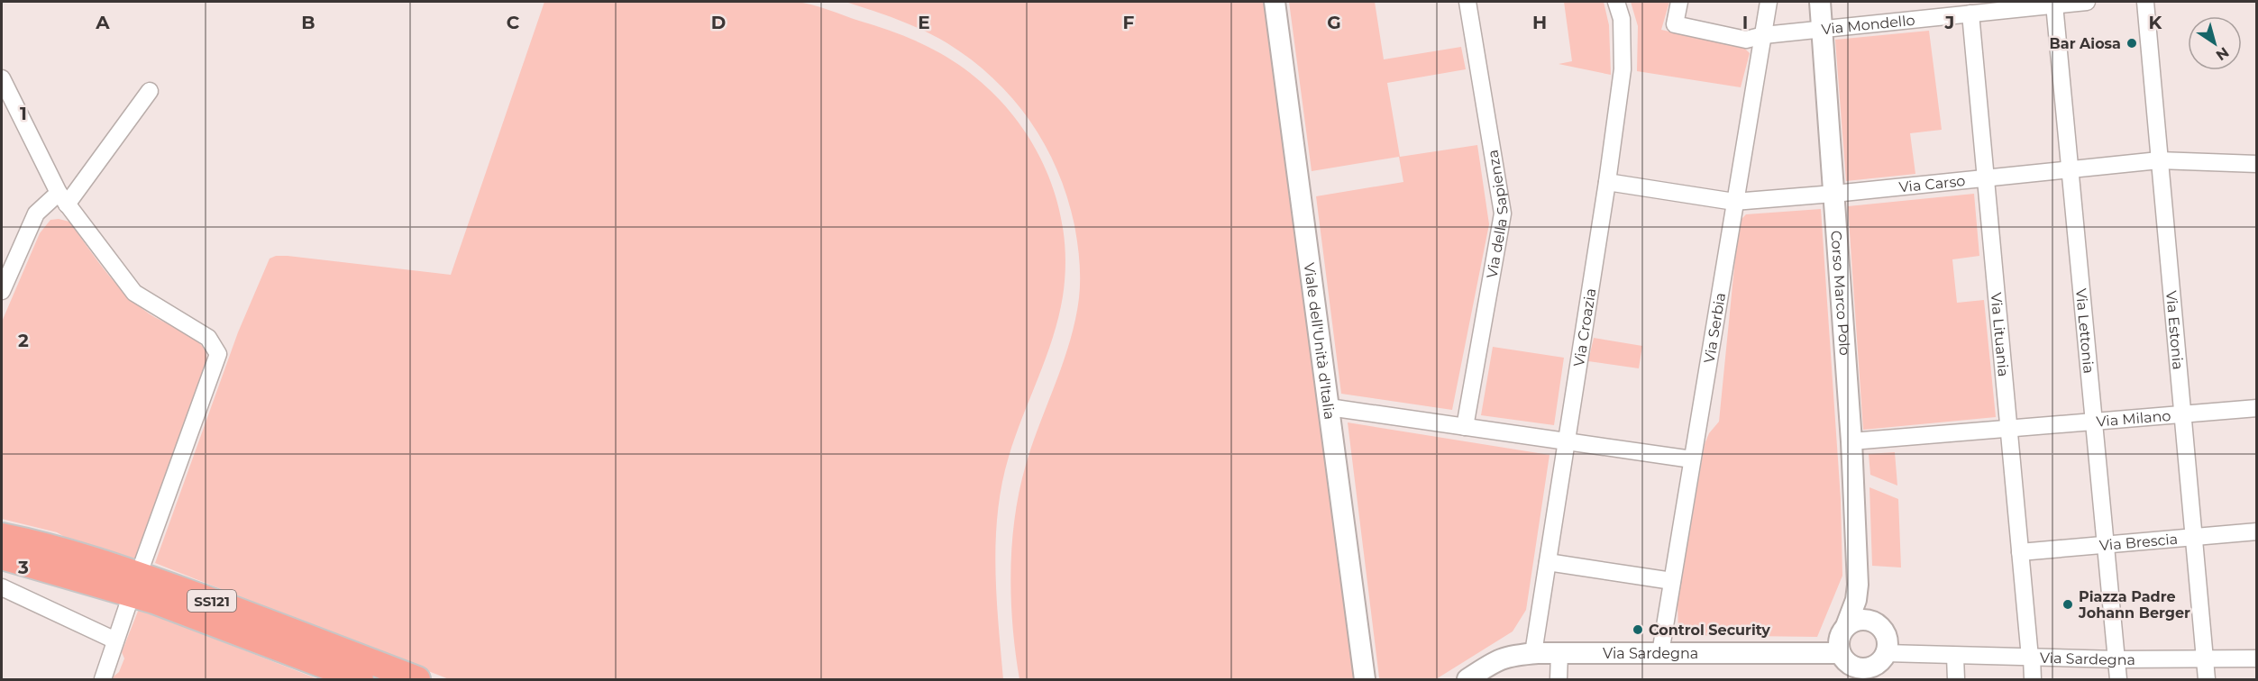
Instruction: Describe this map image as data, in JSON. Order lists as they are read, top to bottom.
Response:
{
  "streets": {
    "main road": ["SS121"],
    "street": [
      "Via Mondello",
      "Via Carso",
      "Via della Sapienza",
      "Corso Marco Polo",
      "Via Serbia",
      "Via Croazia",
      "Via Estonia",
      "Via Lettonia",
      "Via Lituania",
      "Viale dell'Unità d'Italia",
      "Via Milano",
      "Via Brescia",
      "Via Sardegna"
    ]
  },
  "crossings": [
    ["Via Mondello", "Corso Marco Polo"],
    ["Via Mondello", "Via Serbia"],
    ["Via Mondello", "Via Lettonia"],
    ["Via Mondello", "Via Lituania"],
    ["Via Carso", "Corso Marco Polo"],
    ["Via Carso", "Via Serbia"],
    ["Via Carso", "Via Croazia"],
    ["Via Carso", "Via Estonia"],
    ["Via Carso", "Via Lettonia"],
    ["Via Carso", "Via Lituania"],
    ["Corso Marco Polo", "Via Milano"],
    ["Via Serbia", "Via Sardegna"],
    ["Via Croazia", "Via Sardegna"],
    ["Via Estonia", "Via Milano"],
    ["Via Estonia", "Via Brescia"],
    ["Via Estonia", "Via Sardegna"],
    ["Via Lettonia", "Via Milano"],
    ["Via Lettonia", "Via Brescia"],
    ["Via Lettonia", "Via Sardegna"],
    ["Via Lituania", "Via Milano"],
    ["Via Lituania", "Via Brescia"],
    ["Via Lituania", "Via Sardegna"]
  ],
  "places": ["Bar Aiosa", "Piazza Padre Johann Berger", "Control Security"],
  "north": "bottom right",
  "grid": {
    "columns": [
      "A",
      "B",
      "C",
      "D",
      "E",
      "F",
      "G",
      "H",
      "I",
      "J",
      "K"
    ],
    "rows": ["1", "2", "3"]
  }
}
